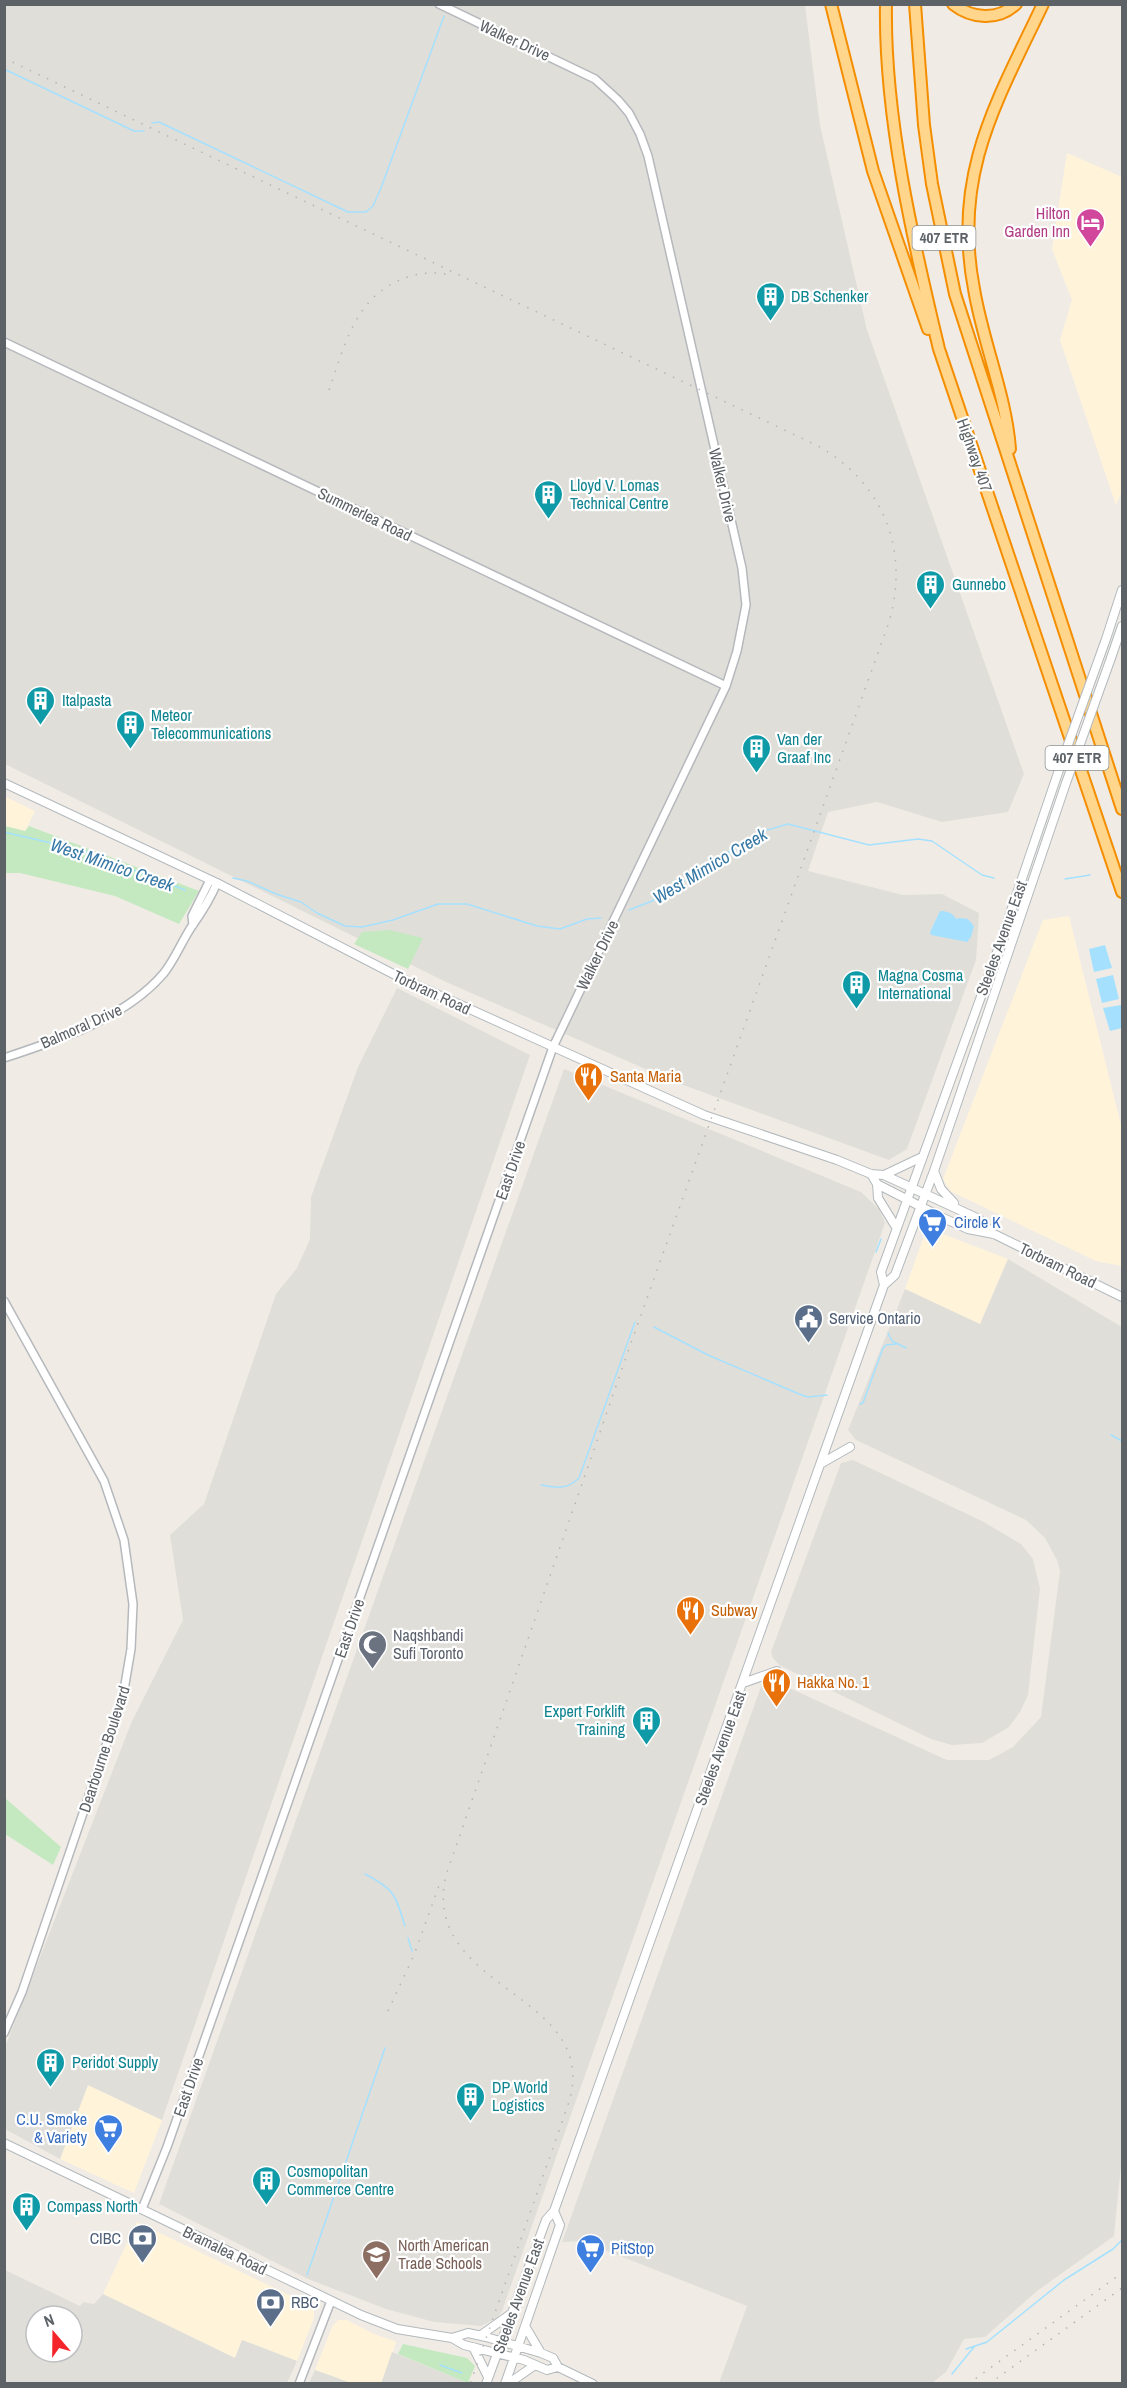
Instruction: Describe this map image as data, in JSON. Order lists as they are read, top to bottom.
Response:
{
  "streets": {
    "highway": ["407 ETR", "Highway 407"],
    "main road": ["Steeles Avenue East", "Torbram Road", "Bramalea Road"],
    "street": [
      "Walker Drive",
      "Summerlea Road",
      "Balmoral Drive",
      "East Drive",
      "Dearbourne Boulevard"
    ]
  },
  "crossings": [
    ["Walker Drive", "Summerlea Road"],
    ["Walker Drive", "Torbram Road"],
    ["Walker Drive", "East Drive"],
    ["Steeles Avenue East", "Torbram Road"],
    ["Steeles Avenue East", "Bramalea Road"],
    ["Torbram Road", "Balmoral Drive"],
    ["Torbram Road", "East Drive"],
    ["East Drive", "Bramalea Road"]
  ],
  "water": ["West Mimico Creek"],
  "places": {
    "hotel": ["Hilton Garden Inn"],
    "building": [
      "DB Schenker",
      "Lloyd V. Lomas Technical Centre",
      "Gunnebo",
      "Italpasta",
      "Meteor Telecommunications",
      "Van der Graaf Inc",
      "Magna Cosma International",
      "Expert Forklift Training",
      "Peridot Supply",
      "DP World Logistics",
      "Cosmopolitan Commerce Centre",
      "Compass North"
    ],
    "restaurant": ["Santa Maria", "Subway", "Hakka No. 1"],
    "supermarket": ["Circle K", "C.U. Smoke & Variety", "PitStop"],
    "public building": ["Service Ontario"],
    "mosque": ["Naqshbandi Sufi Toronto"],
    "bank": ["CIBC", "RBC"],
    "school or university": ["North American Trade Schools"]
  },
  "north": "top"
}
